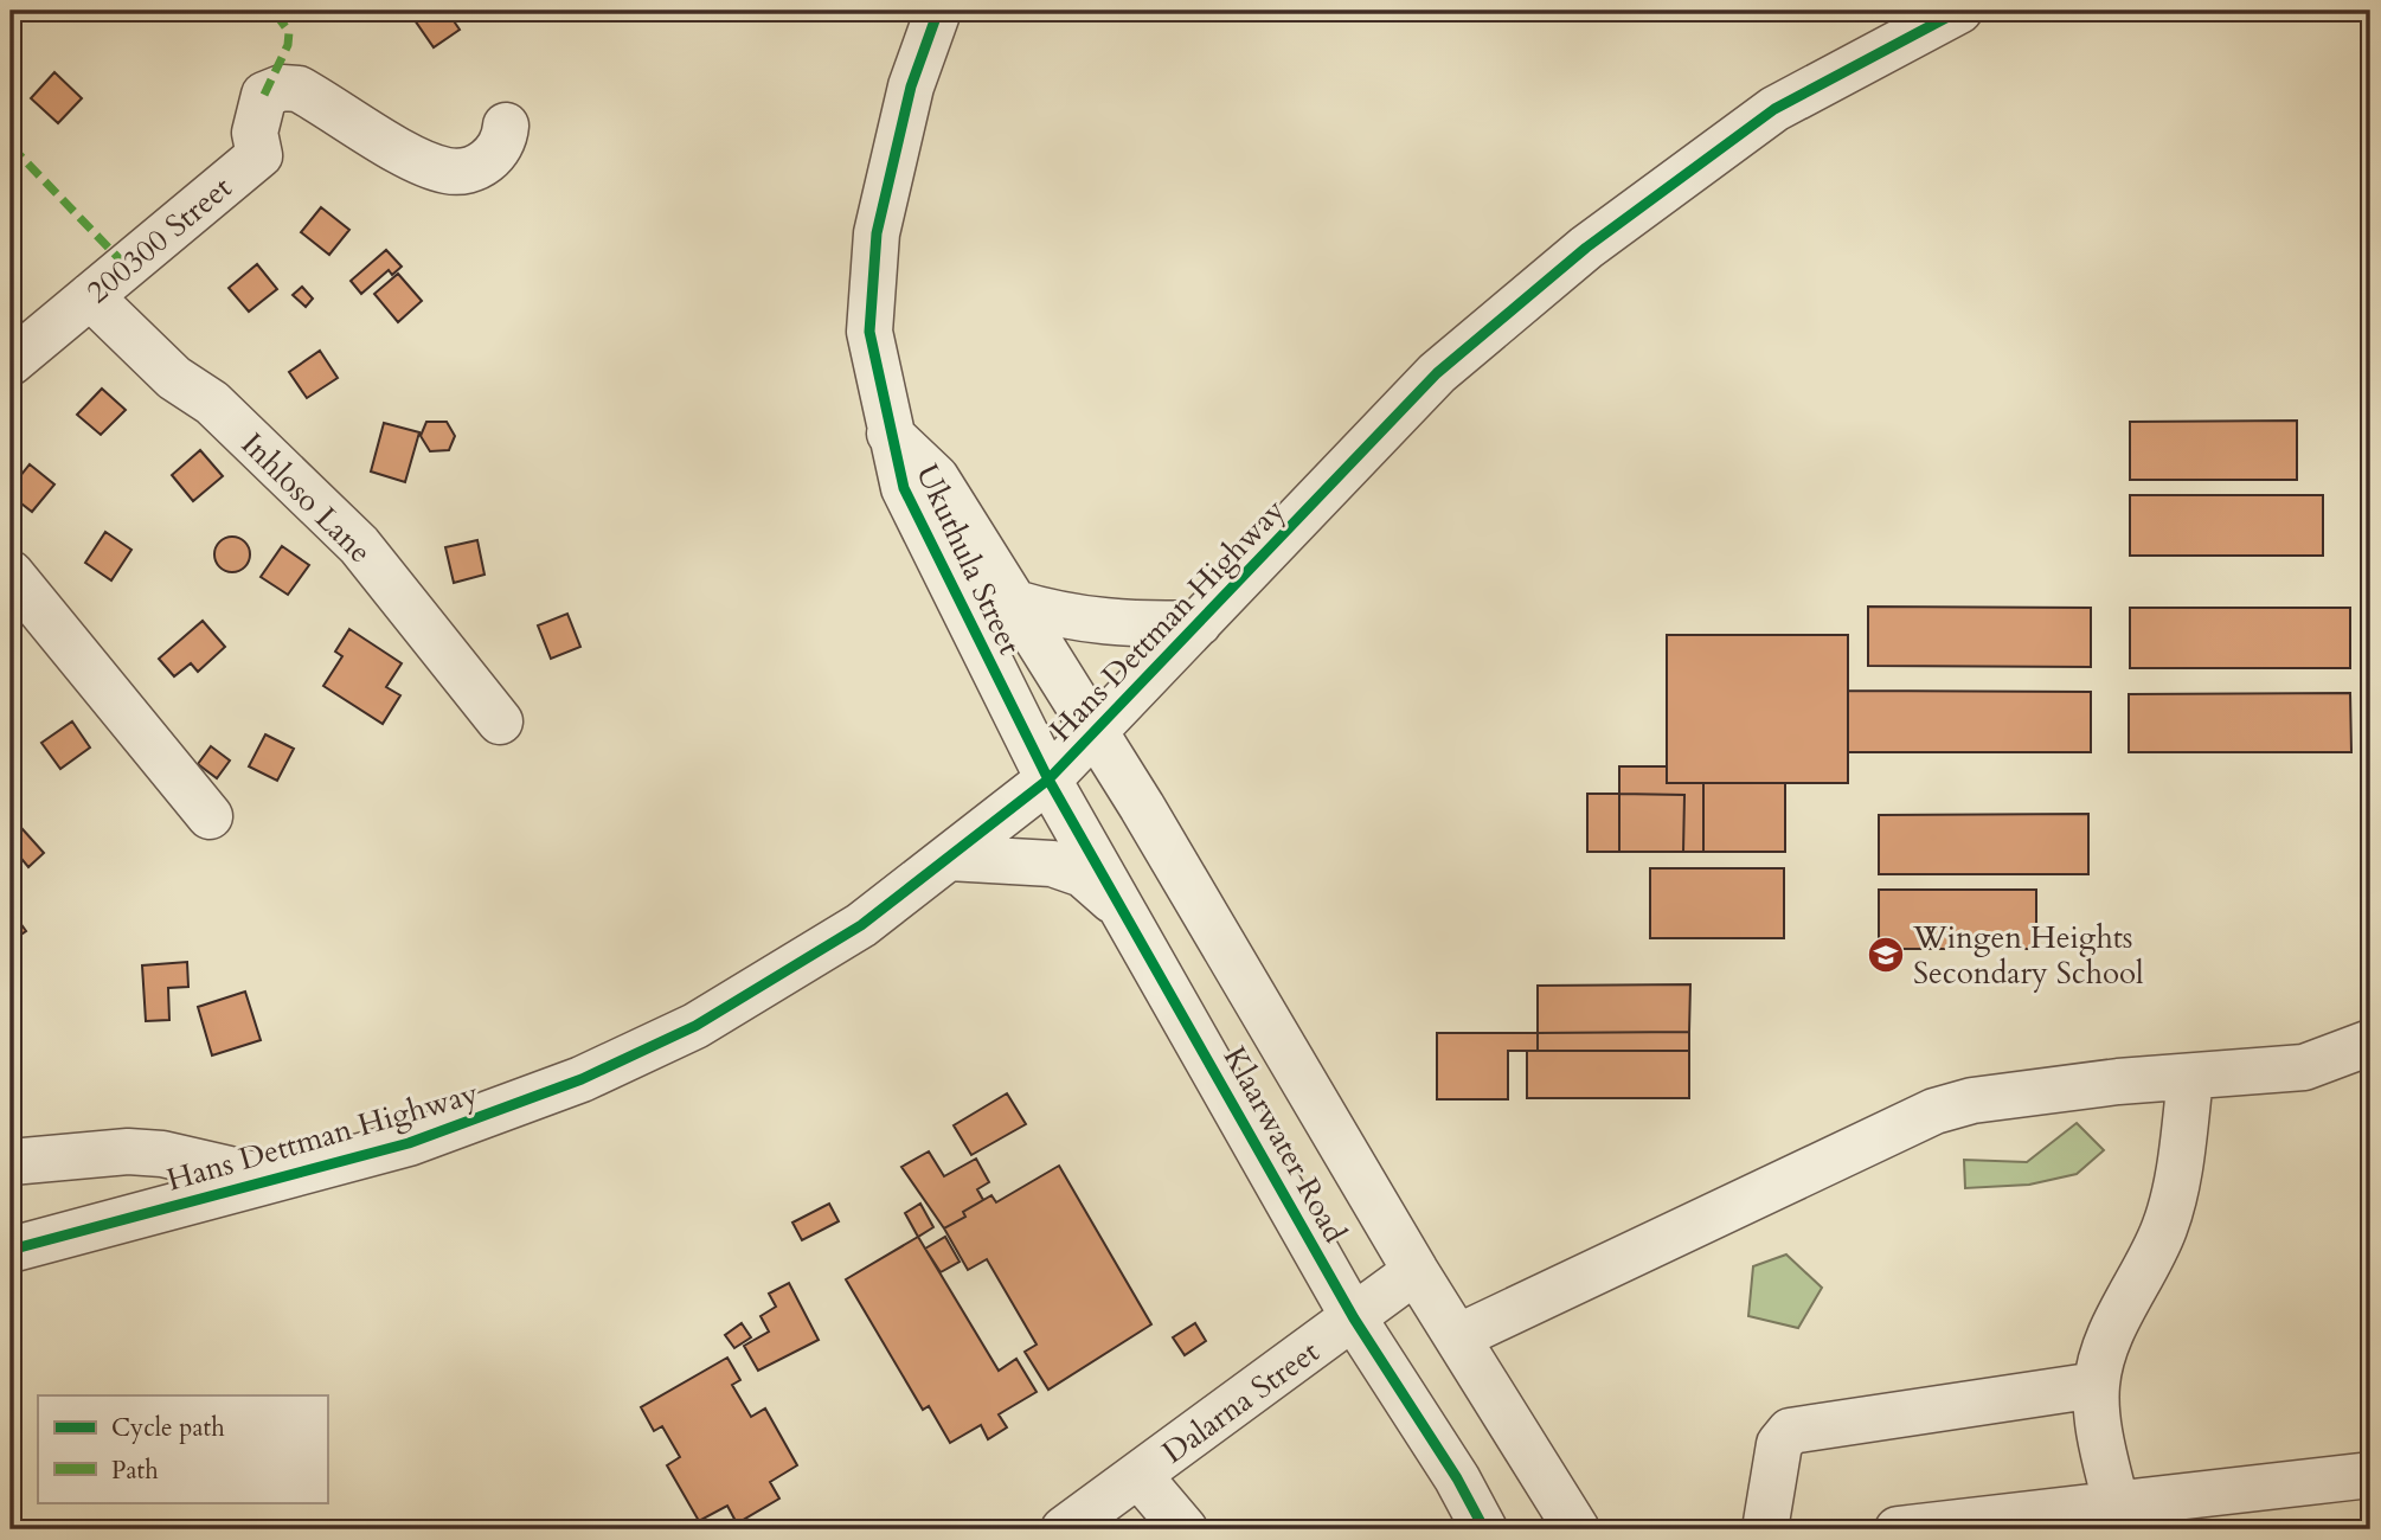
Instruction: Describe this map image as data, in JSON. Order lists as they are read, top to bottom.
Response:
{
  "streets": {
    "street": [
      "200300 Street",
      "Inhloso Lane",
      "Ukuthula Street",
      "Hans Dettman Highway",
      "Klaarwater Road",
      "Dalarna Street"
    ]
  },
  "crossings": [
    ["200300 Street", "Inhloso Lane"],
    ["Ukuthula Street", "Hans Dettman Highway"],
    ["Ukuthula Street", "Klaarwater Road"],
    ["Hans Dettman Highway", "Klaarwater Road"],
    ["Klaarwater Road", "Dalarna Street"]
  ],
  "places": {
    "school or university": ["Wingen Heights Secondary School"]
  },
  "legend": ["Cycle path", "Path"]
}
